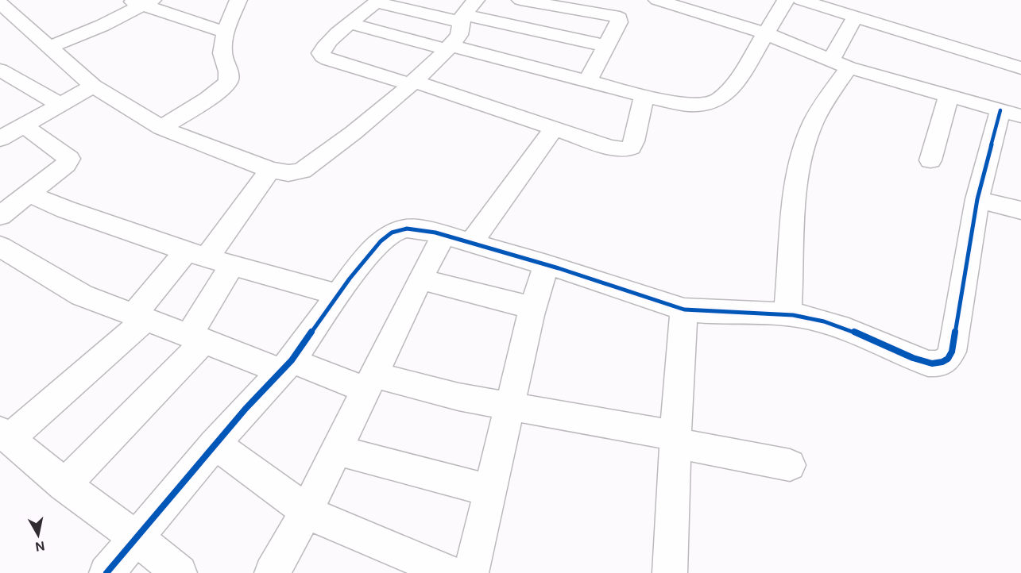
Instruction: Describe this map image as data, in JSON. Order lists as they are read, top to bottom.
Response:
{
  "north": "bottom"
}
